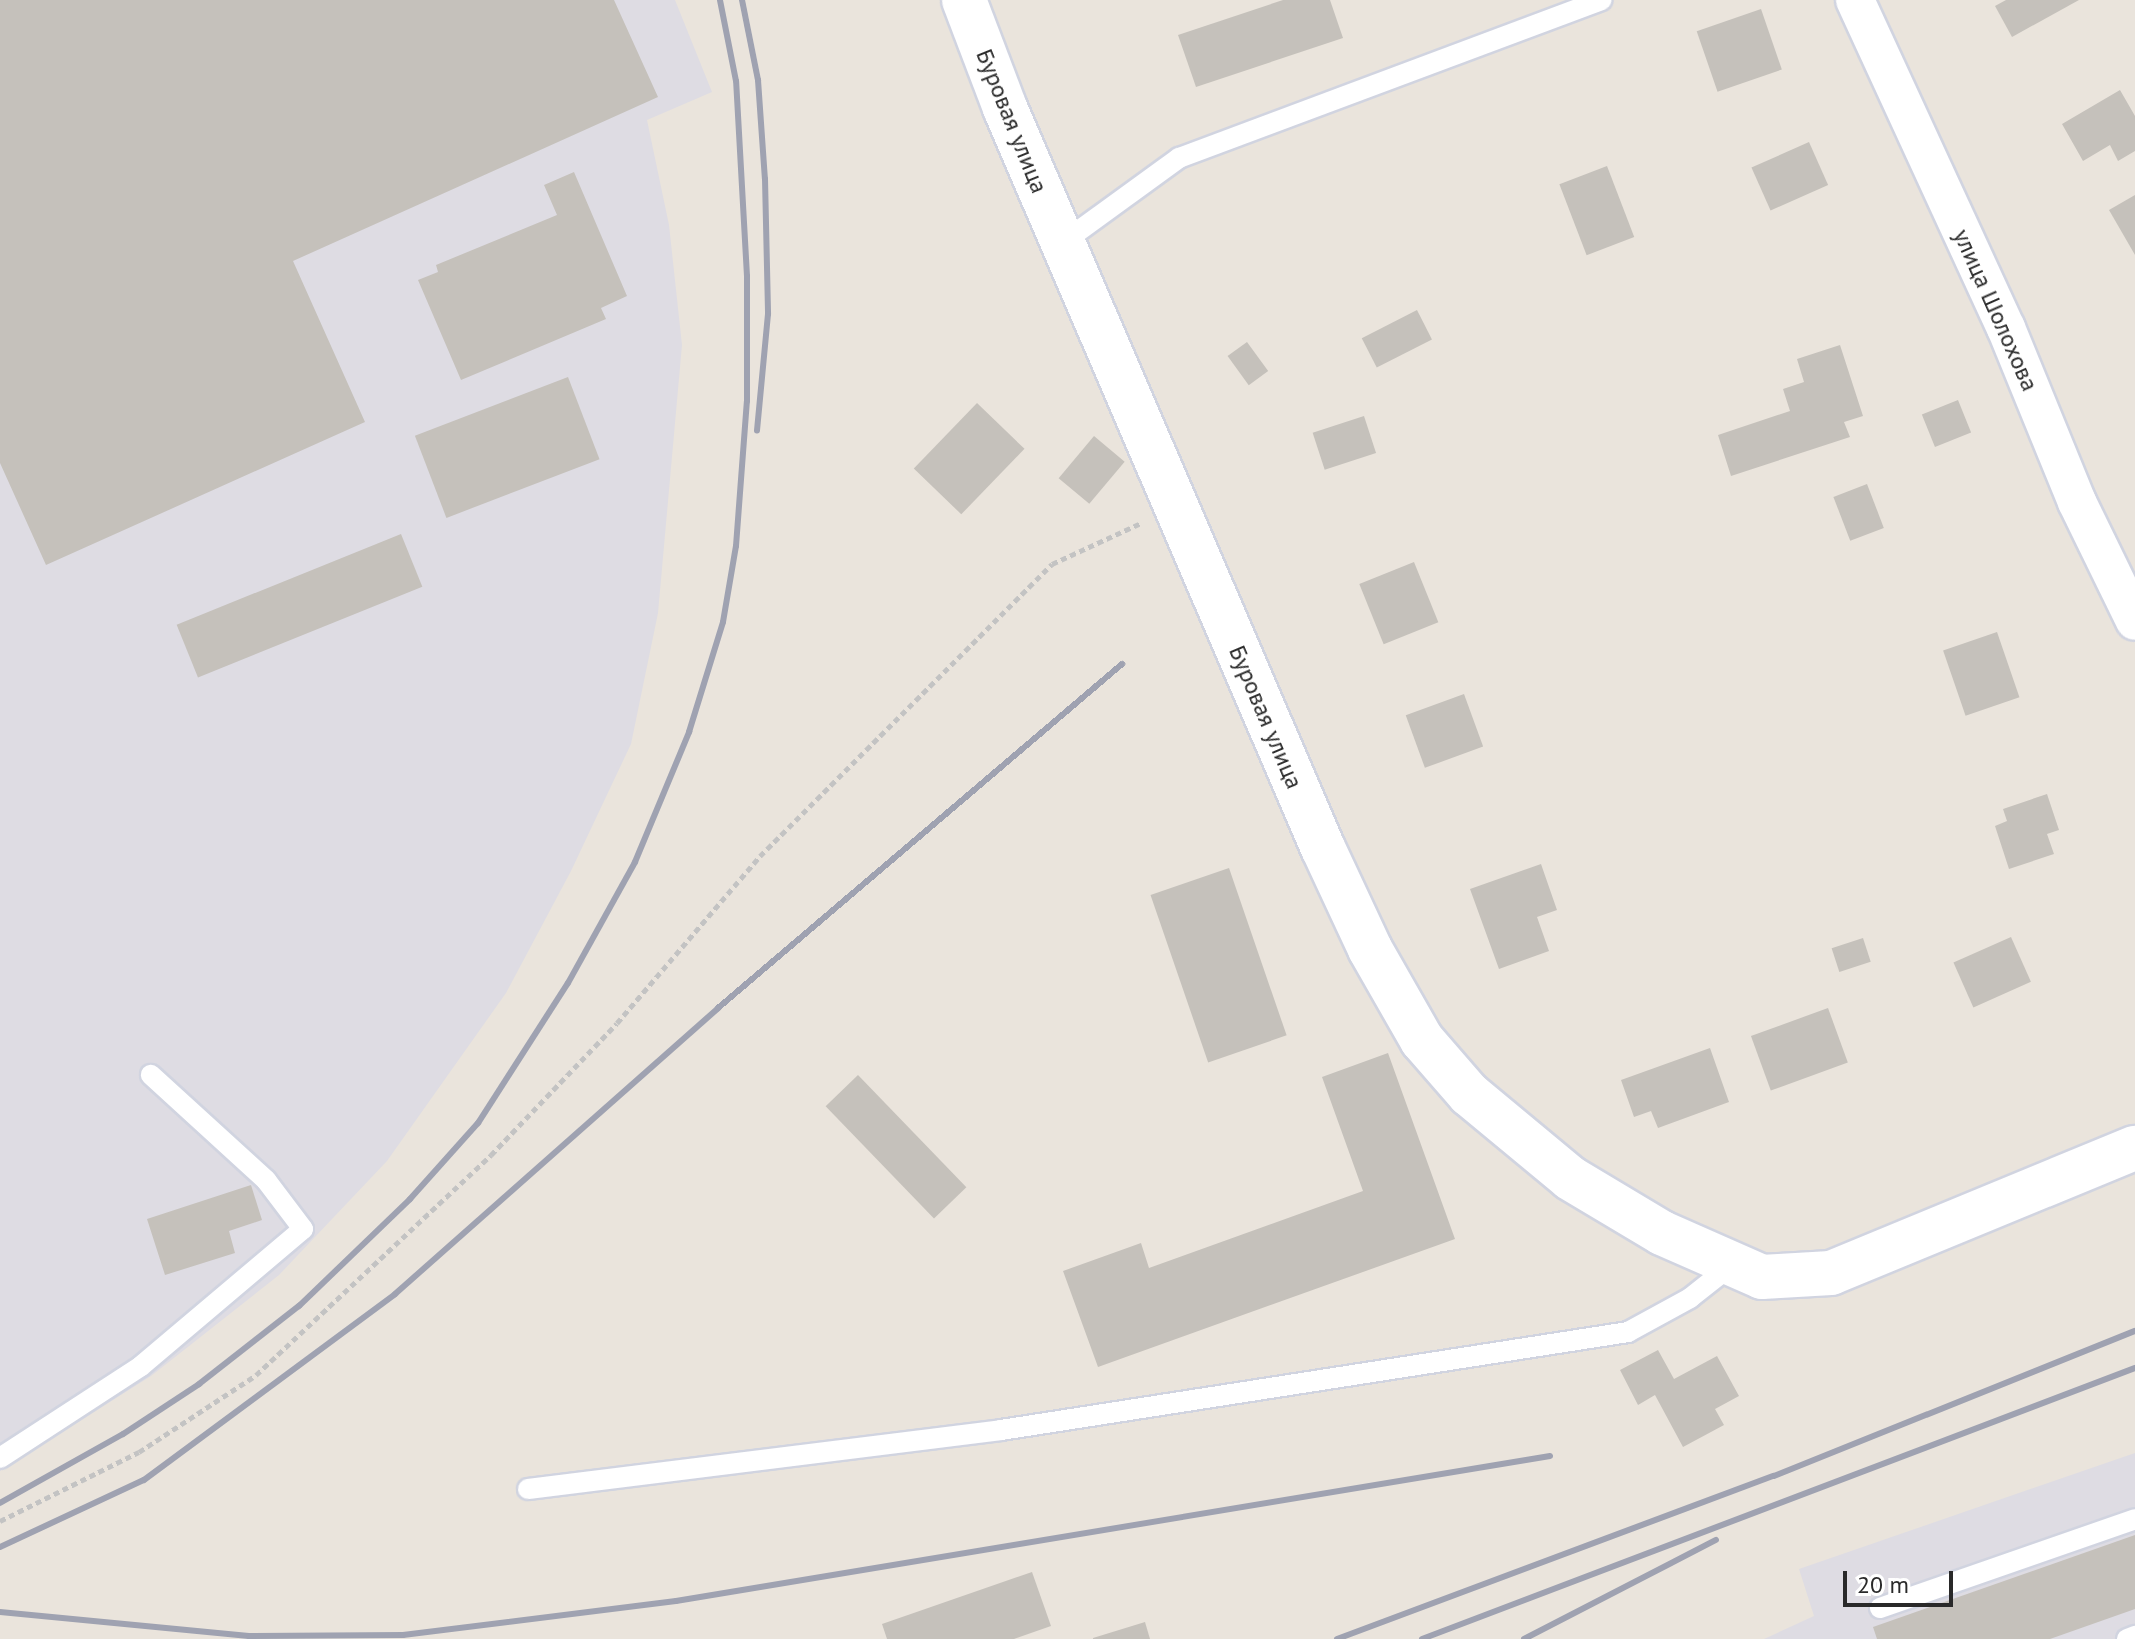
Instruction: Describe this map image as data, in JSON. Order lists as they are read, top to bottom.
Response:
{
  "streets": {
    "street": ["Буровая улица", "улица Шолохова"]
  },
  "scale_bar": "20 m"
}
